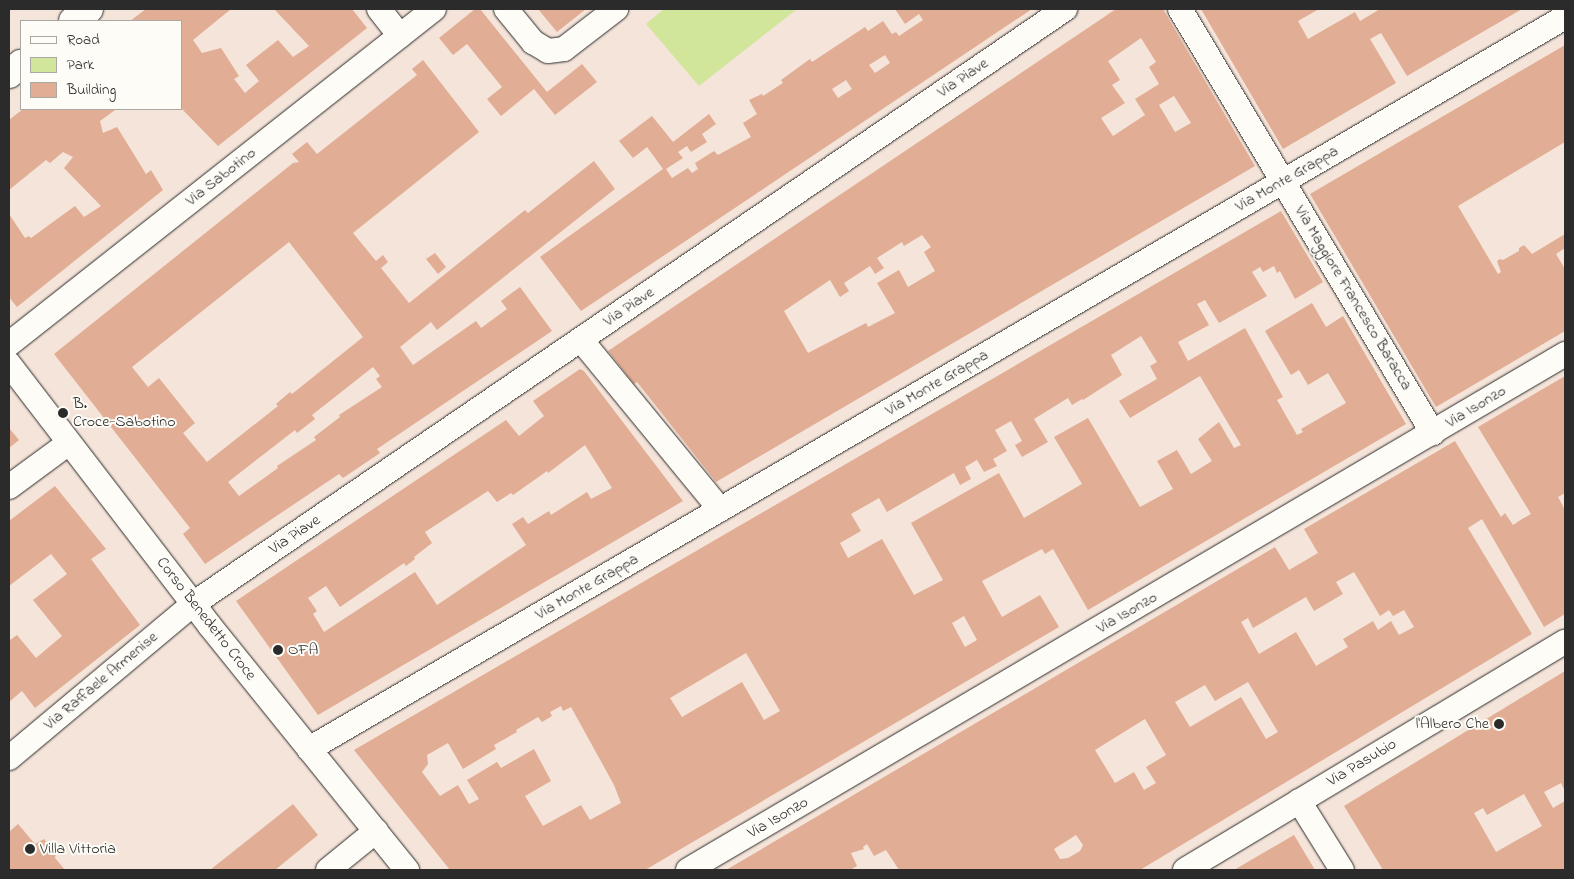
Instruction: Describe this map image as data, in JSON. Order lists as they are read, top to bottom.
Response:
{
  "streets": {
    "street": [
      "Via Piave",
      "Via Sabotino",
      "Via Monte Grappa",
      "Via Maggiore Francesco Baracca",
      "Via Isonzo",
      "Corso Benedetto Croce",
      "Via Raffaele Armenise",
      "Via Pasubio"
    ]
  },
  "crossings": [
    ["Via Piave", "Corso Benedetto Croce"],
    ["Via Piave", "Via Raffaele Armenise"],
    ["Via Monte Grappa", "Via Maggiore Francesco Baracca"],
    ["Via Monte Grappa", "Corso Benedetto Croce"],
    ["Via Maggiore Francesco Baracca", "Via Isonzo"],
    ["Corso Benedetto Croce", "Via Raffaele Armenise"]
  ],
  "places": [
    "B. Croce-Sabotino",
    "OFA",
    "l'Albero Che",
    "Villa Vittoria"
  ],
  "legend": ["Road", "Park", "Building"]
}
